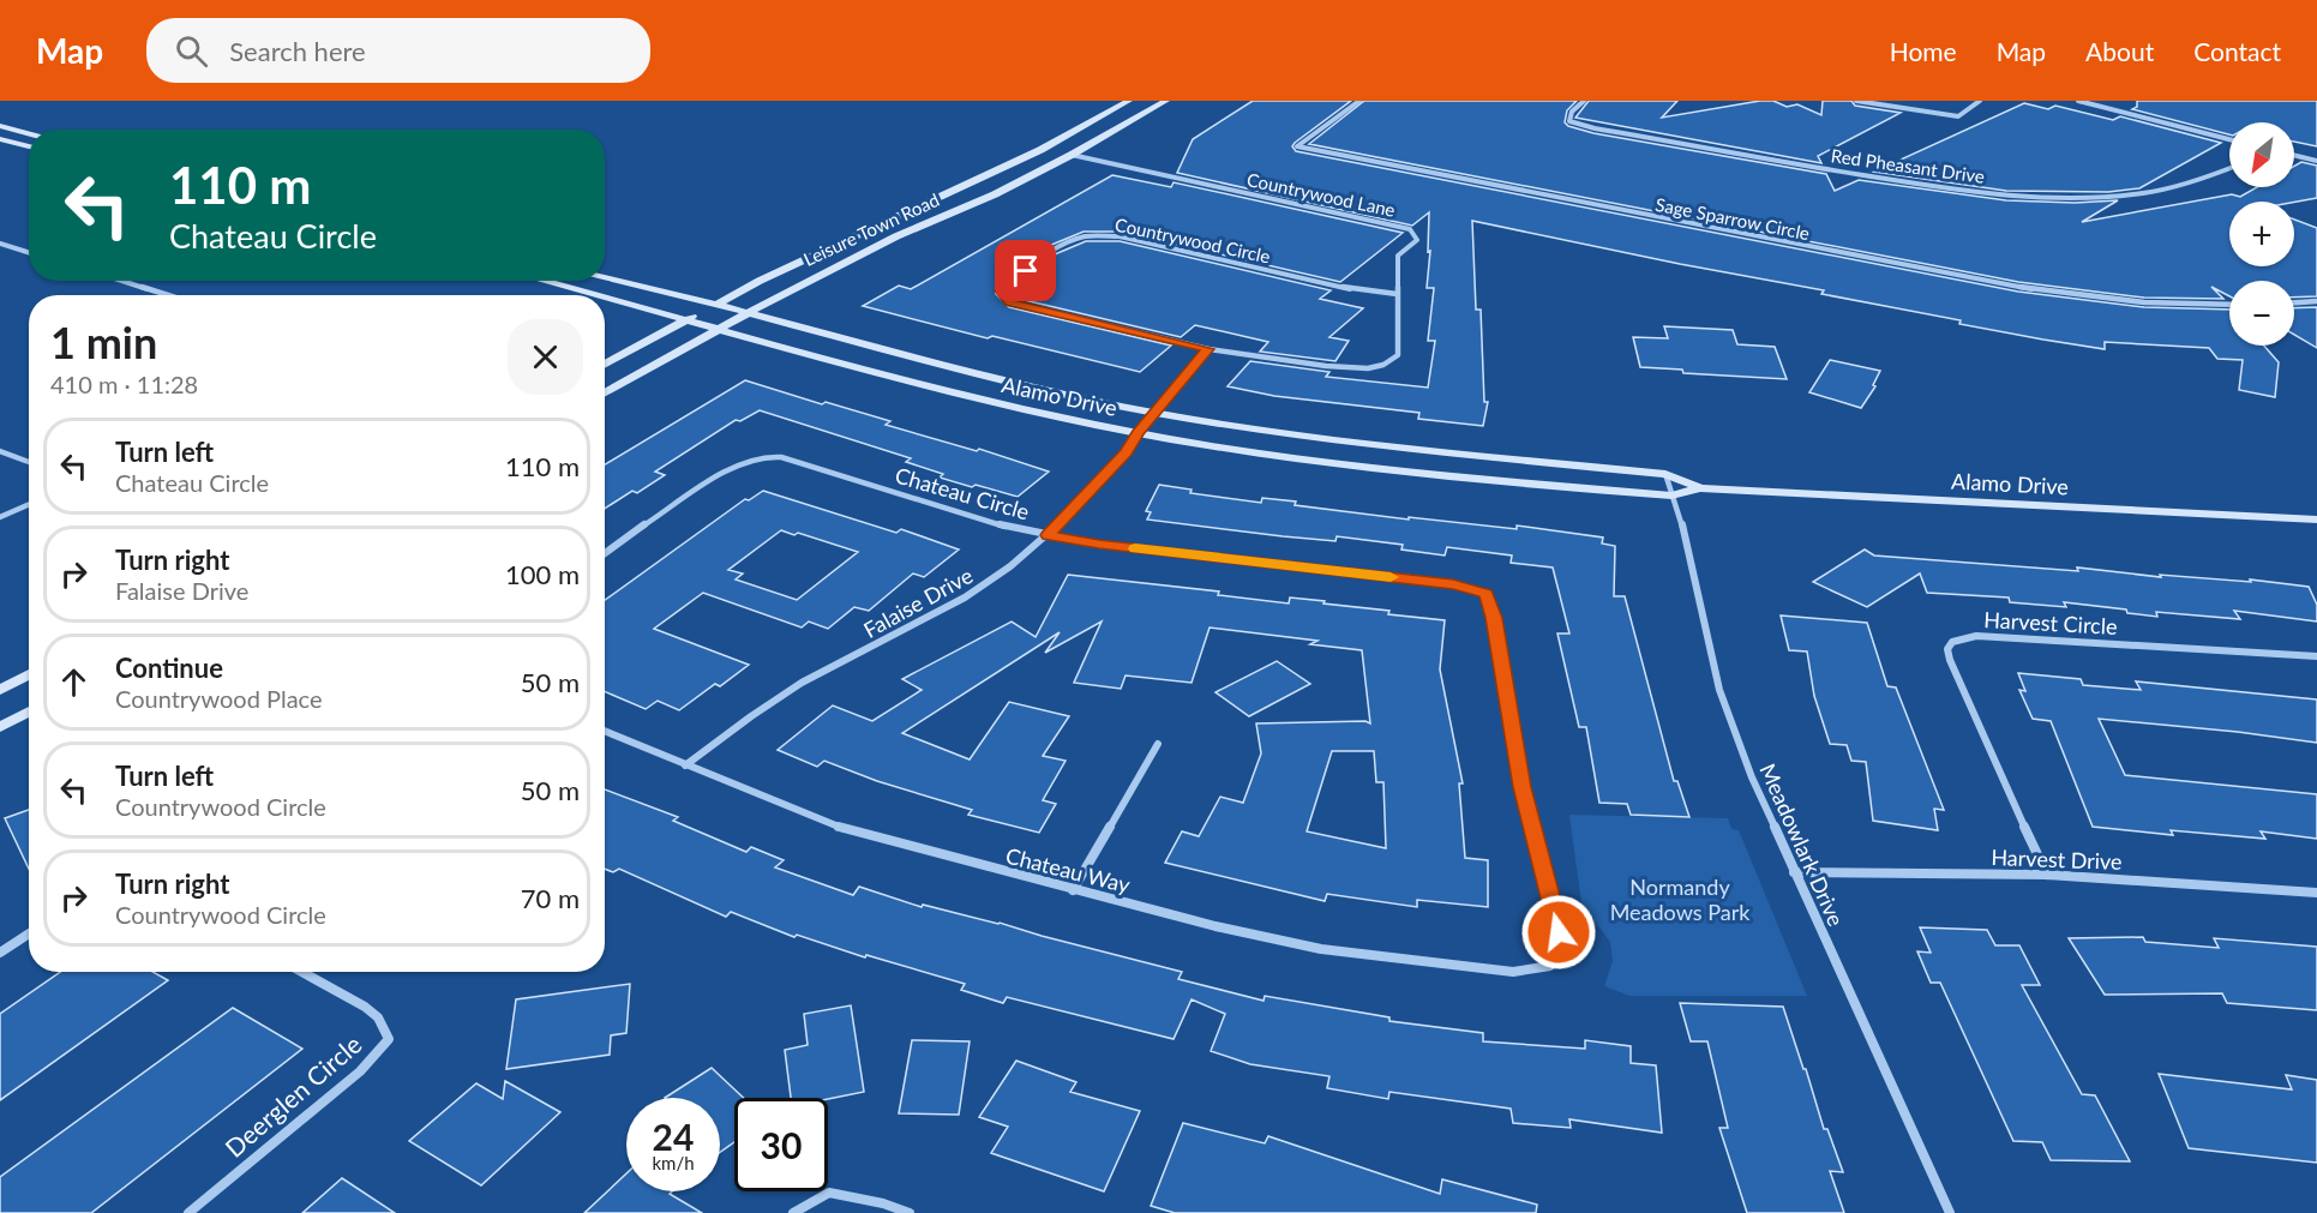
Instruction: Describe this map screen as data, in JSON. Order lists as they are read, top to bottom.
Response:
{
  "streets": {
    "main road": ["Leisure Town Road", "Alamo Drive"],
    "street": [
      "Red Pheasant Drive",
      "Countrywood Lane",
      "Sage Sparrow Circle",
      "Countrywood Circle",
      "Chateau Circle",
      "Falaise Drive",
      "Harvest Circle",
      "Meadowlark Drive",
      "Harvest Drive",
      "Chateau Way",
      "Deerglen Circle"
    ]
  },
  "crossings": [
    ["Countrywood Lane", "Leisure Town Road"],
    ["Countrywood Lane", "Countrywood Circle"],
    ["Countrywood Lane", "Falaise Drive"],
    ["Leisure Town Road", "Alamo Drive"],
    ["Countrywood Circle", "Falaise Drive"],
    ["Alamo Drive", "Falaise Drive"],
    ["Alamo Drive", "Meadowlark Drive"],
    ["Chateau Circle", "Falaise Drive"],
    ["Chateau Circle", "Chateau Way"],
    ["Falaise Drive", "Chateau Way"],
    ["Harvest Circle", "Harvest Drive"],
    ["Meadowlark Drive", "Harvest Drive"]
  ],
  "parks": ["Normandy Meadows Park"],
  "north": "bottom left",
  "page": {
    "header": "Map",
    "search": "Search here",
    "nav": [
      "Home",
      "Map",
      "About",
      "Contact"
    ],
    "map_buttons": ["+", "−"],
    "turn": ["110 m", "Chateau Circle"],
    "heading": ["1 min", "410 m · 11:28"],
    "list": [
      {
        "name": "Turn left",
        "note": "Chateau Circle",
        "value": "110 m"
      },
      {
        "name": "Turn right",
        "note": "Falaise Drive",
        "value": "100 m"
      },
      {
        "name": "Continue",
        "note": "Countrywood Place",
        "value": "50 m"
      },
      {
        "name": "Turn left",
        "note": "Countrywood Circle",
        "value": "50 m"
      },
      {
        "name": "Turn right",
        "note": "Countrywood Circle",
        "value": "70 m"
      }
    ],
    "speed": "24 km/h",
    "limit": "30"
  }
}
